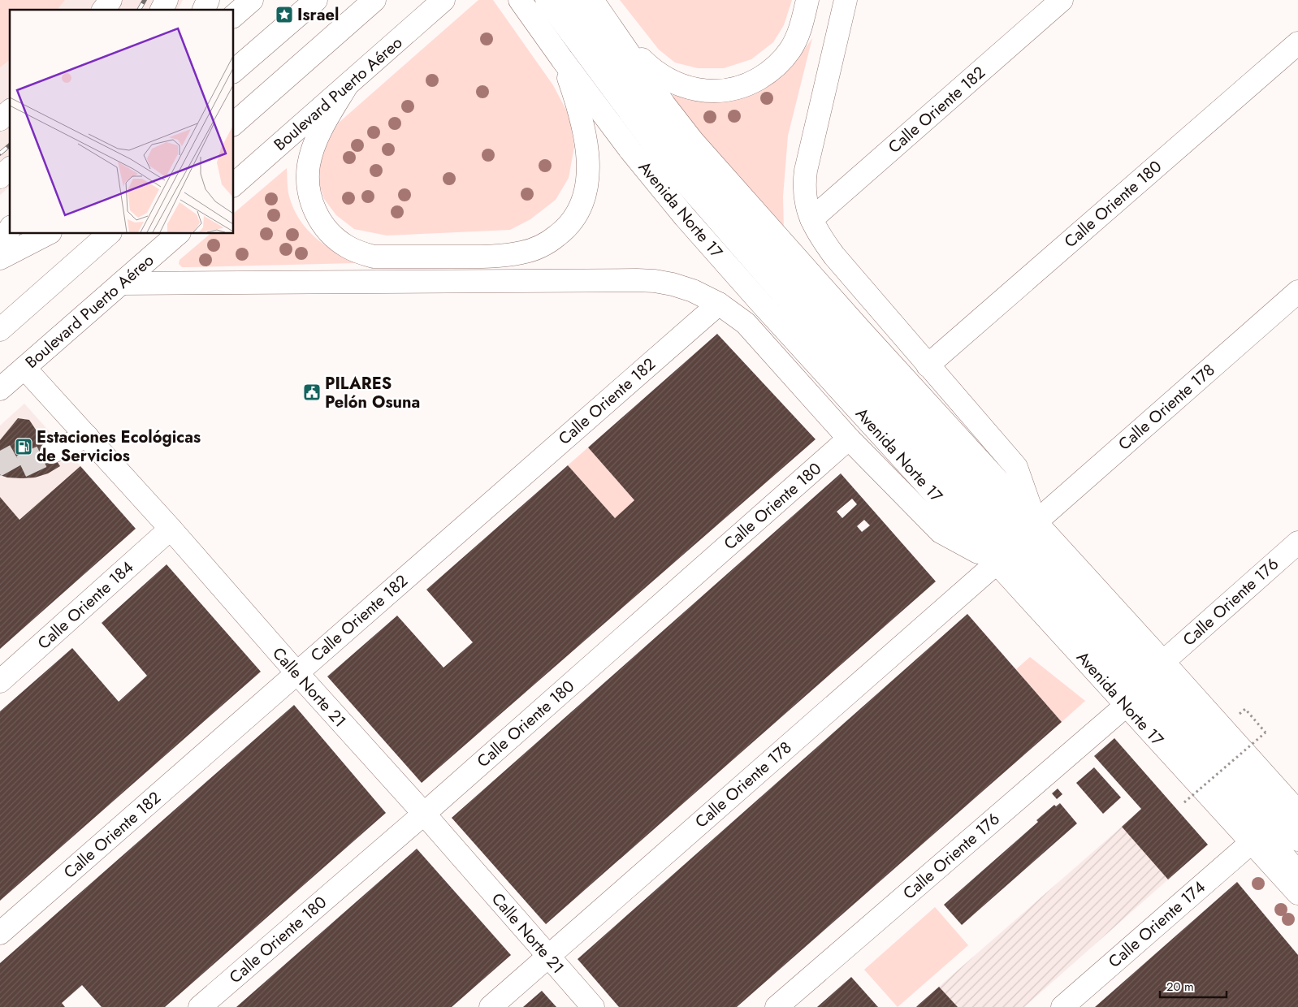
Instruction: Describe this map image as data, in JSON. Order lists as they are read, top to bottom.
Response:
{
  "streets": {
    "main road": [
      "Boulevard Puerto Aéreo",
      "Calle Oriente 182",
      "Calle Oriente 180",
      "Avenida Norte 17",
      "Calle Oriente 178",
      "Calle Oriente 176",
      "Calle Oriente 184",
      "Calle Norte 21",
      "Calle Oriente 174"
    ]
  },
  "crossings": [
    ["Boulevard Puerto Aéreo", "Calle Norte 21"],
    ["Calle Oriente 182", "Calle Norte 21"],
    ["Calle Oriente 180", "Calle Norte 21"],
    ["Avenida Norte 17", "Calle Oriente 178"],
    ["Avenida Norte 17", "Calle Oriente 176"],
    ["Avenida Norte 17", "Calle Oriente 174"],
    ["Calle Oriente 178", "Calle Norte 21"],
    ["Calle Oriente 184", "Calle Norte 21"]
  ],
  "places": {
    "place": ["Israel"],
    "public building": ["PILARES Pelón Osuna"],
    "fuel station": ["Estaciones Ecológicas de Servicios"]
  },
  "scale_bar": "20 m"
}
